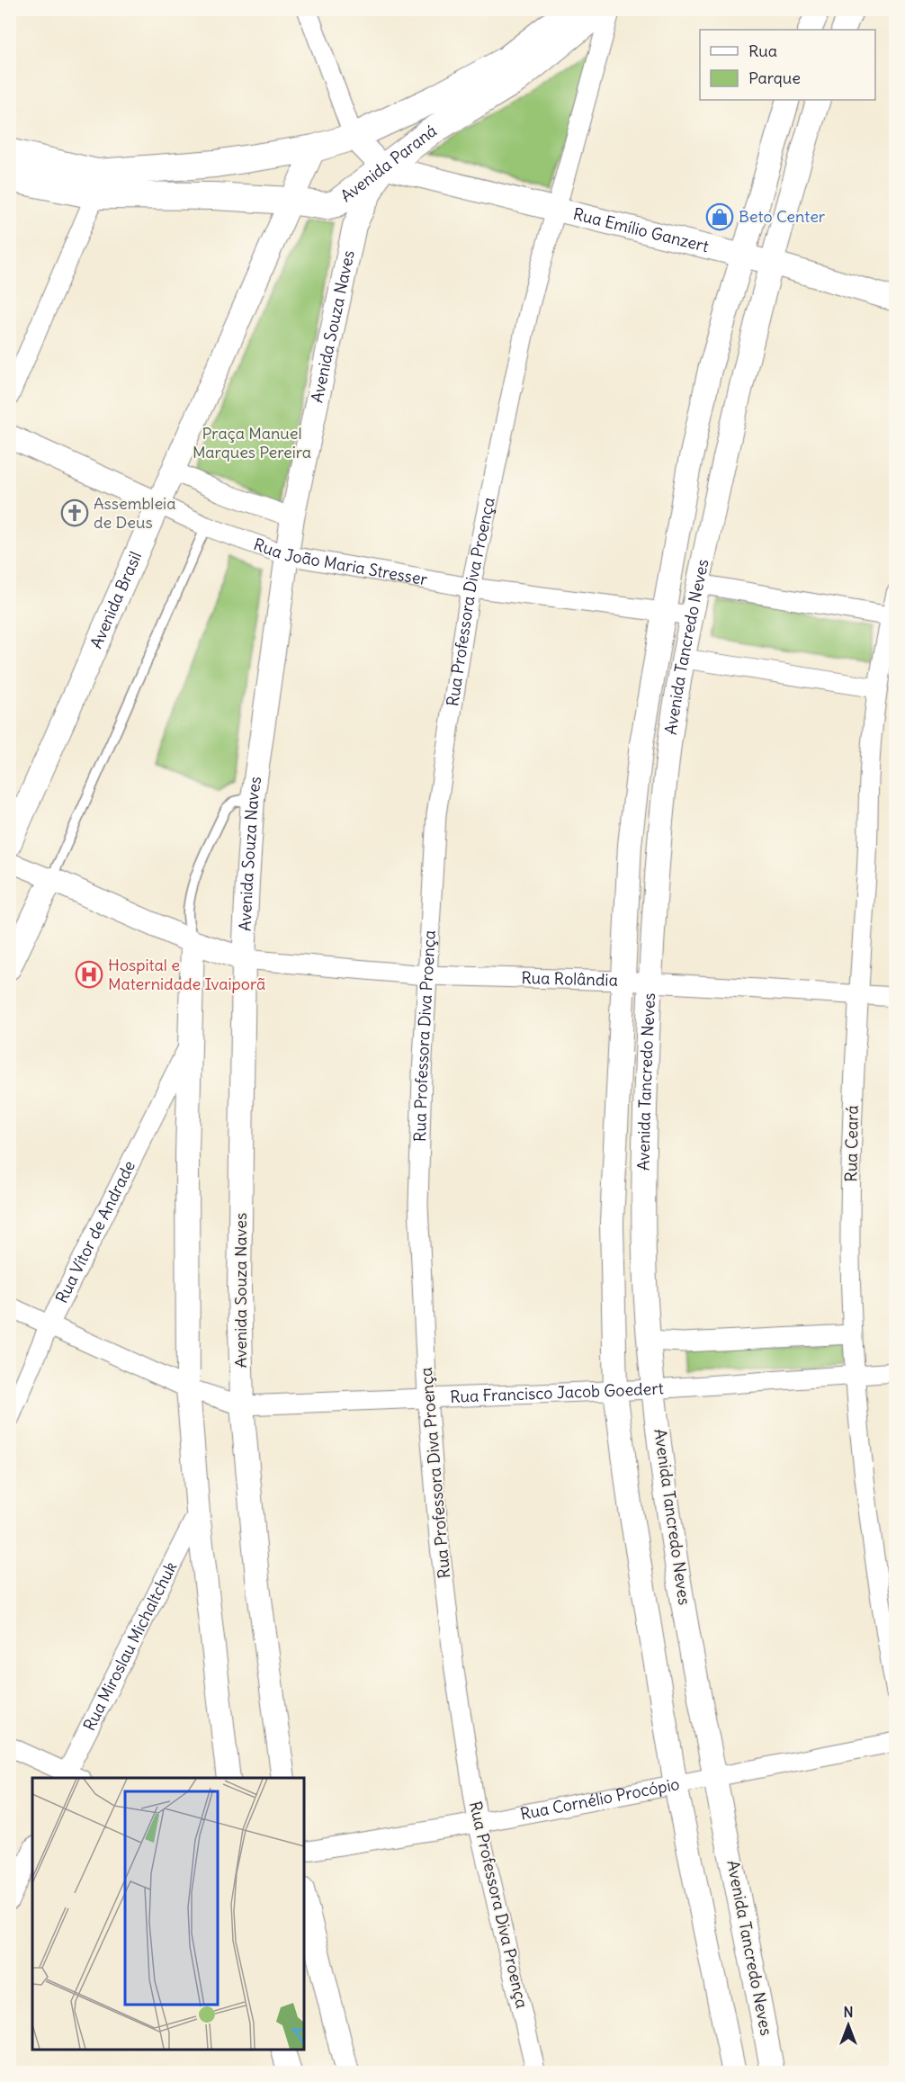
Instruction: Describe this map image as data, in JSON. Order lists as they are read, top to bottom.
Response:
{
  "streets": {
    "main road": ["Avenida Paraná"],
    "street": [
      "Rua Emílio Ganzert",
      "Avenida Souza Naves",
      "Rua João Maria Stresser",
      "Avenida Brasil",
      "Rua Professora Diva Proença",
      "Avenida Tancredo Neves",
      "Rua Rolândia",
      "Rua Ceará",
      "Rua Vítor de Andrade",
      "Rua Francisco Jacob Goedert",
      "Rua Miroslau Michaltchuk",
      "Rua Cornélio Procópio"
    ]
  },
  "crossings": [
    ["Avenida Paraná", "Rua Emílio Ganzert"],
    ["Avenida Paraná", "Avenida Souza Naves"],
    ["Avenida Paraná", "Avenida Brasil"],
    ["Rua Emílio Ganzert", "Avenida Souza Naves"],
    ["Rua Emílio Ganzert", "Rua Professora Diva Proença"],
    ["Rua Emílio Ganzert", "Avenida Tancredo Neves"],
    ["Avenida Souza Naves", "Rua João Maria Stresser"],
    ["Avenida Souza Naves", "Rua Rolândia"],
    ["Avenida Souza Naves", "Rua Francisco Jacob Goedert"],
    ["Rua João Maria Stresser", "Avenida Brasil"],
    ["Rua João Maria Stresser", "Rua Professora Diva Proença"],
    ["Rua João Maria Stresser", "Avenida Tancredo Neves"],
    ["Rua Professora Diva Proença", "Rua Rolândia"],
    ["Rua Professora Diva Proença", "Rua Francisco Jacob Goedert"],
    ["Rua Professora Diva Proença", "Rua Cornélio Procópio"],
    ["Avenida Tancredo Neves", "Rua Rolândia"],
    ["Avenida Tancredo Neves", "Rua Francisco Jacob Goedert"],
    ["Avenida Tancredo Neves", "Rua Cornélio Procópio"],
    ["Rua Rolândia", "Rua Ceará"],
    ["Rua Ceará", "Rua Francisco Jacob Goedert"],
    ["Rua Vítor de Andrade", "Rua Francisco Jacob Goedert"]
  ],
  "parks": ["Praça Manuel Marques Pereira"],
  "places": {
    "shop": ["Beto Center"],
    "church": ["Assembleia de Deus"],
    "hospital": ["Hospital e Maternidade Ivaiporã"]
  },
  "legend": ["Rua", "Parque"],
  "north": "top"
}
